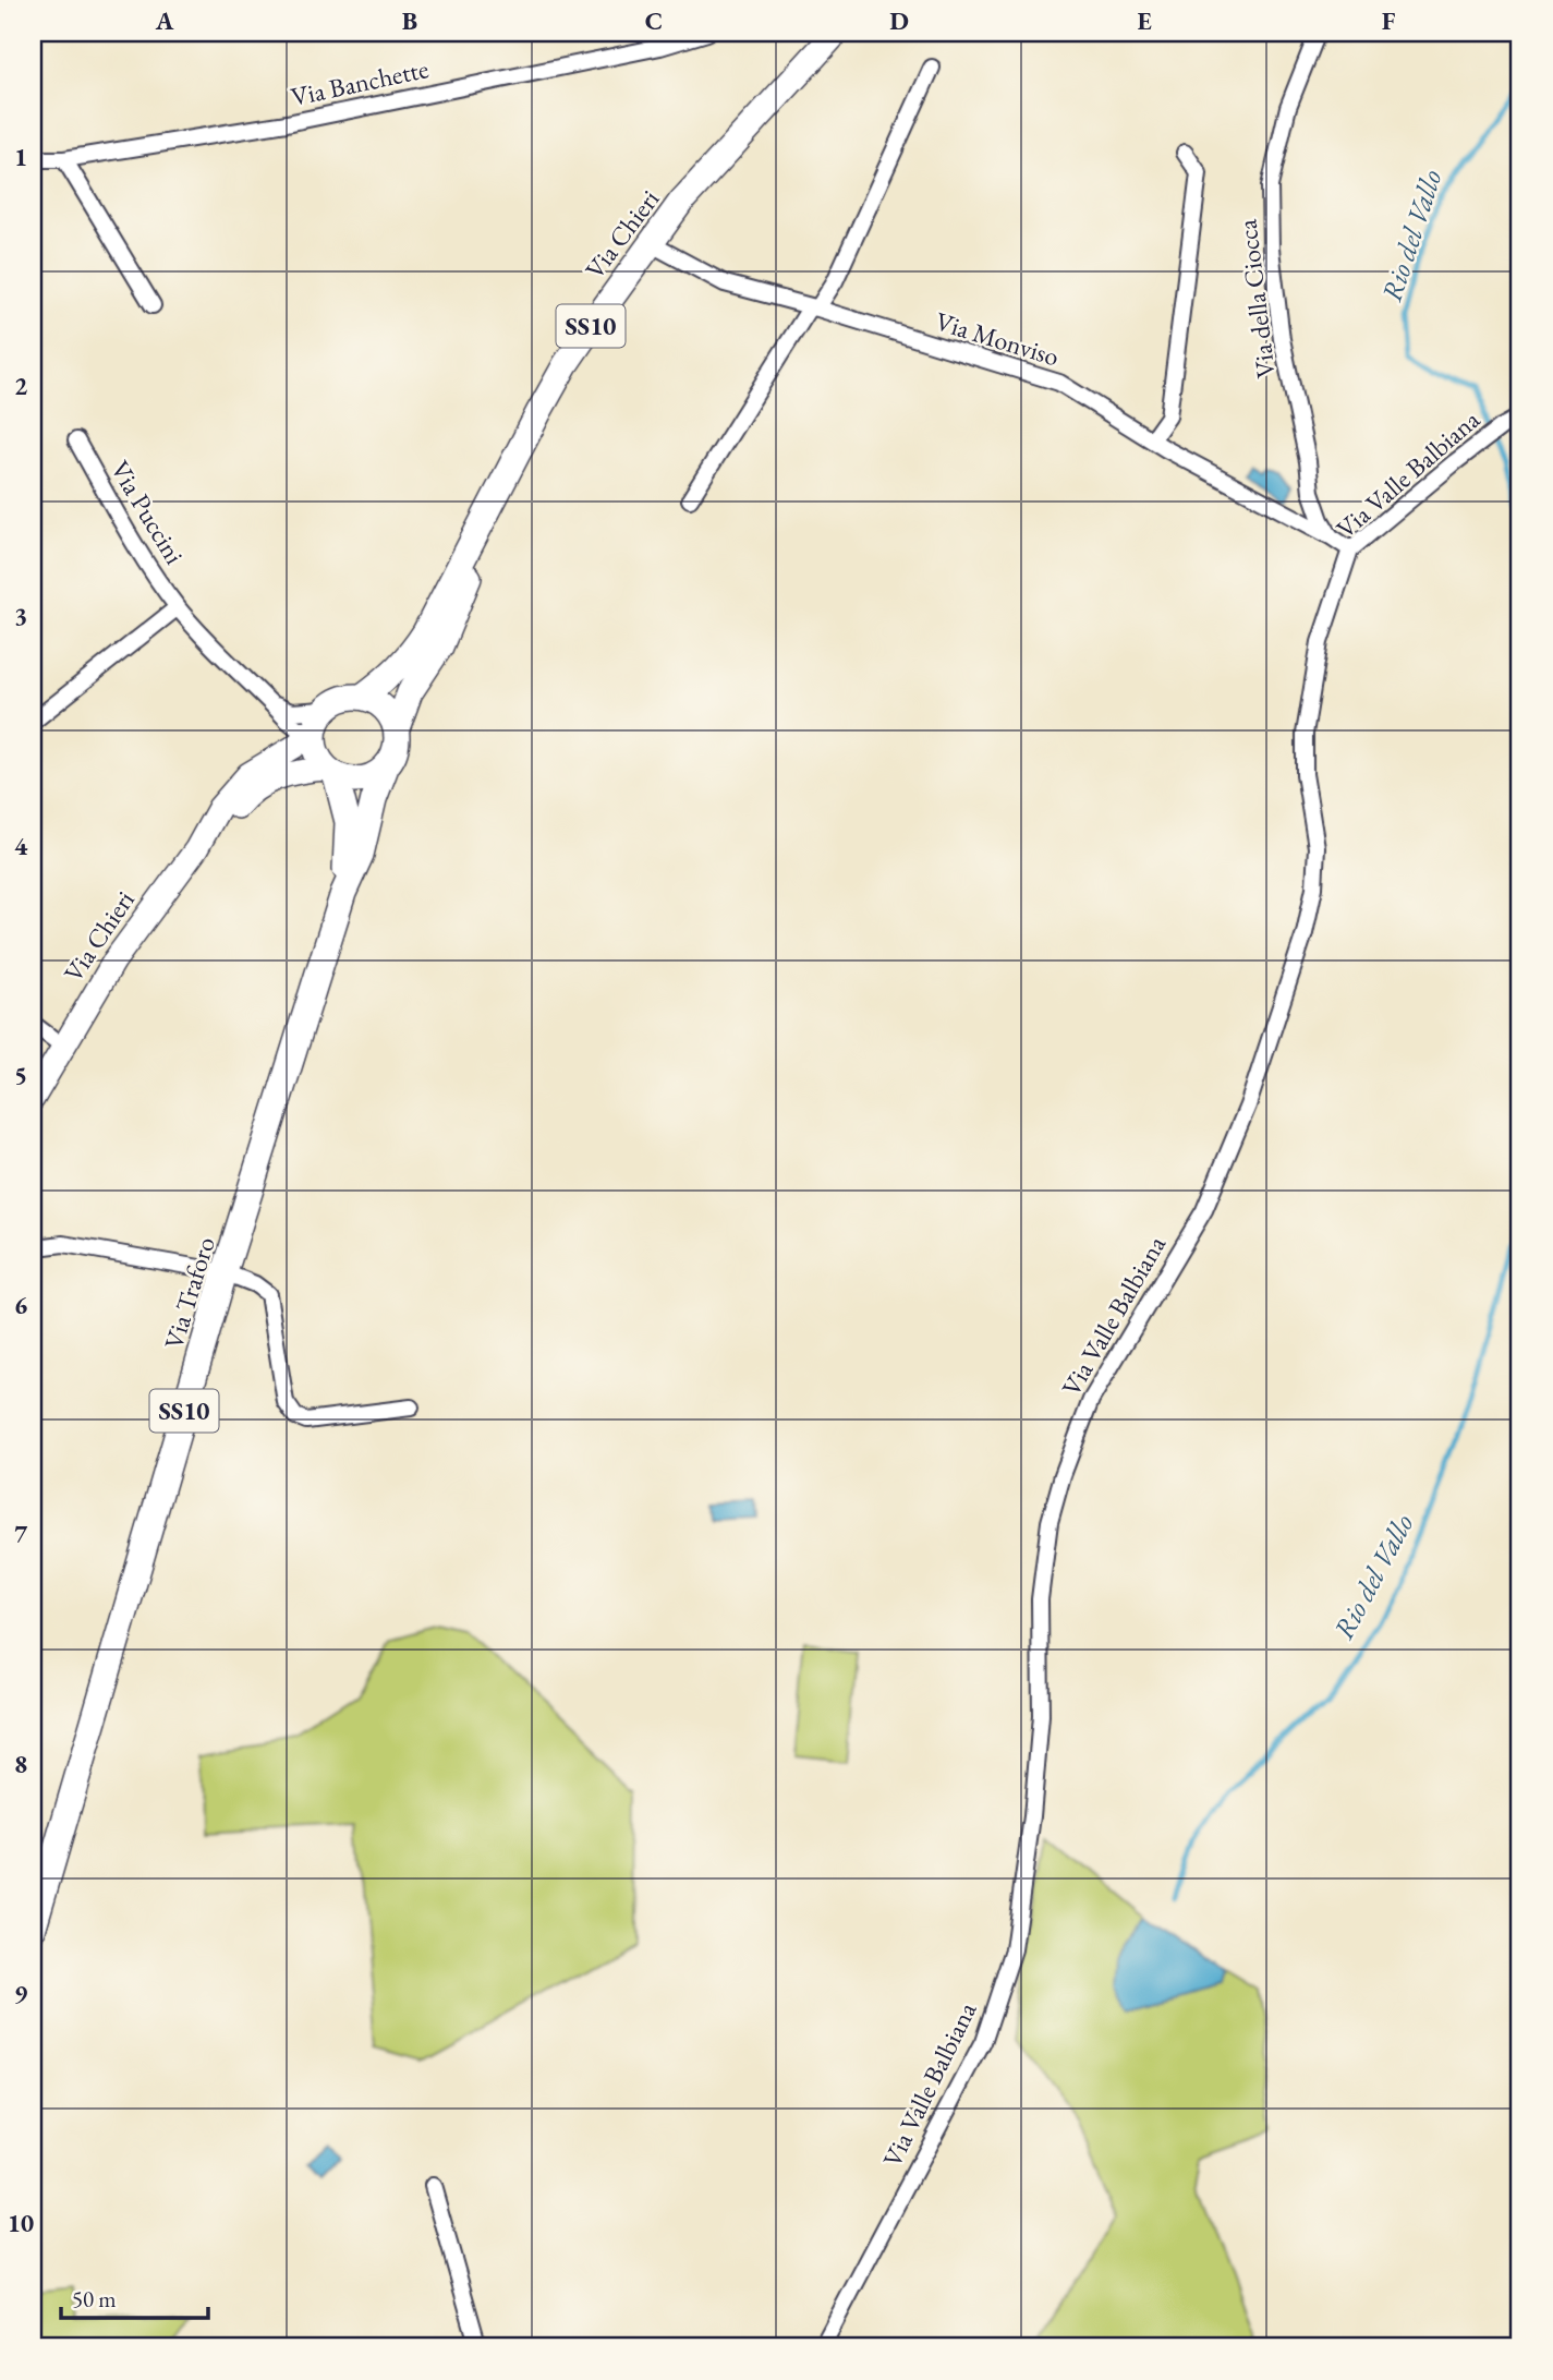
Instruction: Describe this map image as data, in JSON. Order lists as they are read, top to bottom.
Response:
{
  "streets": {
    "main road": ["Via Chieri", "SS10", "Via Traforo"],
    "street": [
      "Via Banchette",
      "Via della Ciocca",
      "Via Monviso",
      "Via Valle Balbiana",
      "Via Puccini"
    ]
  },
  "crossings": [
    ["Via Chieri", "Via Monviso"],
    ["Via Chieri", "Via Puccini"],
    ["Via Chieri", "Via Traforo"],
    ["Via della Ciocca", "Via Monviso"],
    ["Via Puccini", "Via Traforo"]
  ],
  "water": ["Rio del Vallo"],
  "scale_bar": "50 m",
  "grid": {
    "columns": [
      "A",
      "B",
      "C",
      "D",
      "E",
      "F"
    ],
    "rows": [
      "1",
      "2",
      "3",
      "4",
      "5",
      "6",
      "7",
      "8",
      "9",
      "10"
    ]
  }
}
